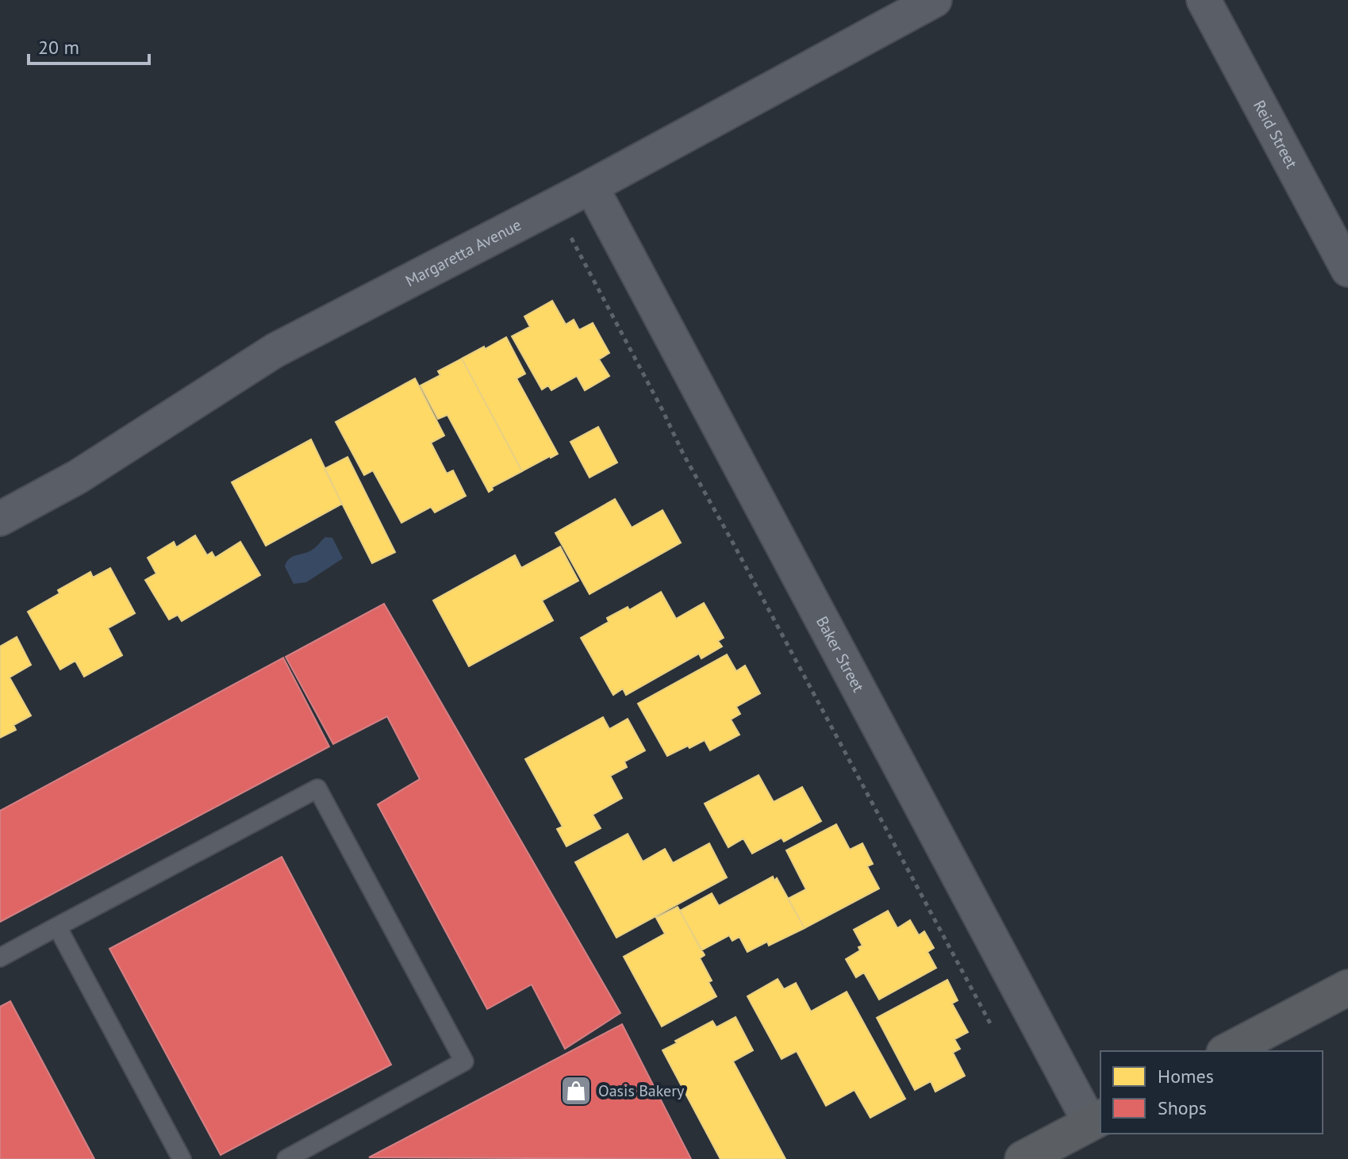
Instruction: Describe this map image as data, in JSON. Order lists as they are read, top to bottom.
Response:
{
  "streets": {
    "street": ["Reid Street", "Margaretta Avenue", "Baker Street"]
  },
  "crossings": [
    ["Margaretta Avenue", "Baker Street"]
  ],
  "places": {
    "shop": ["Oasis Bakery"]
  },
  "legend": ["Homes", "Shops"],
  "scale_bar": "20 m"
}
